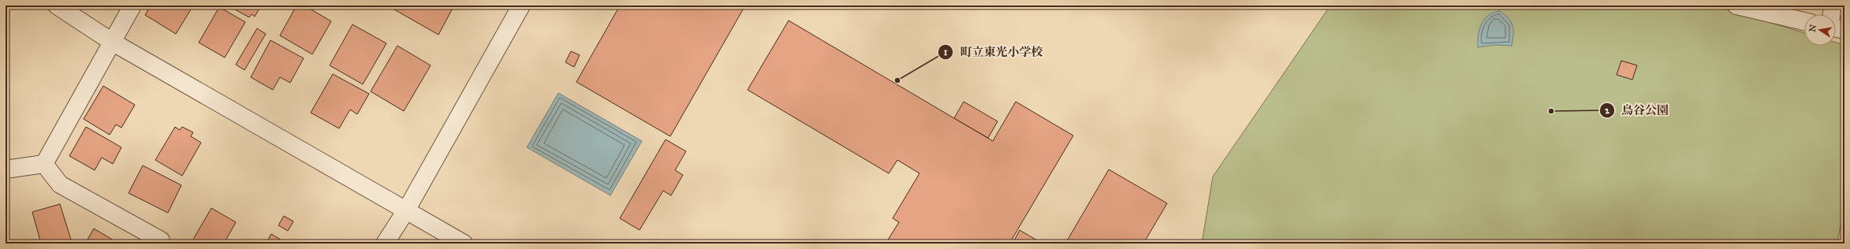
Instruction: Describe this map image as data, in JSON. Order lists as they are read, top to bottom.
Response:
{
  "places": ["町立東光小学校", "鳥谷公園"],
  "north": "left"
}
